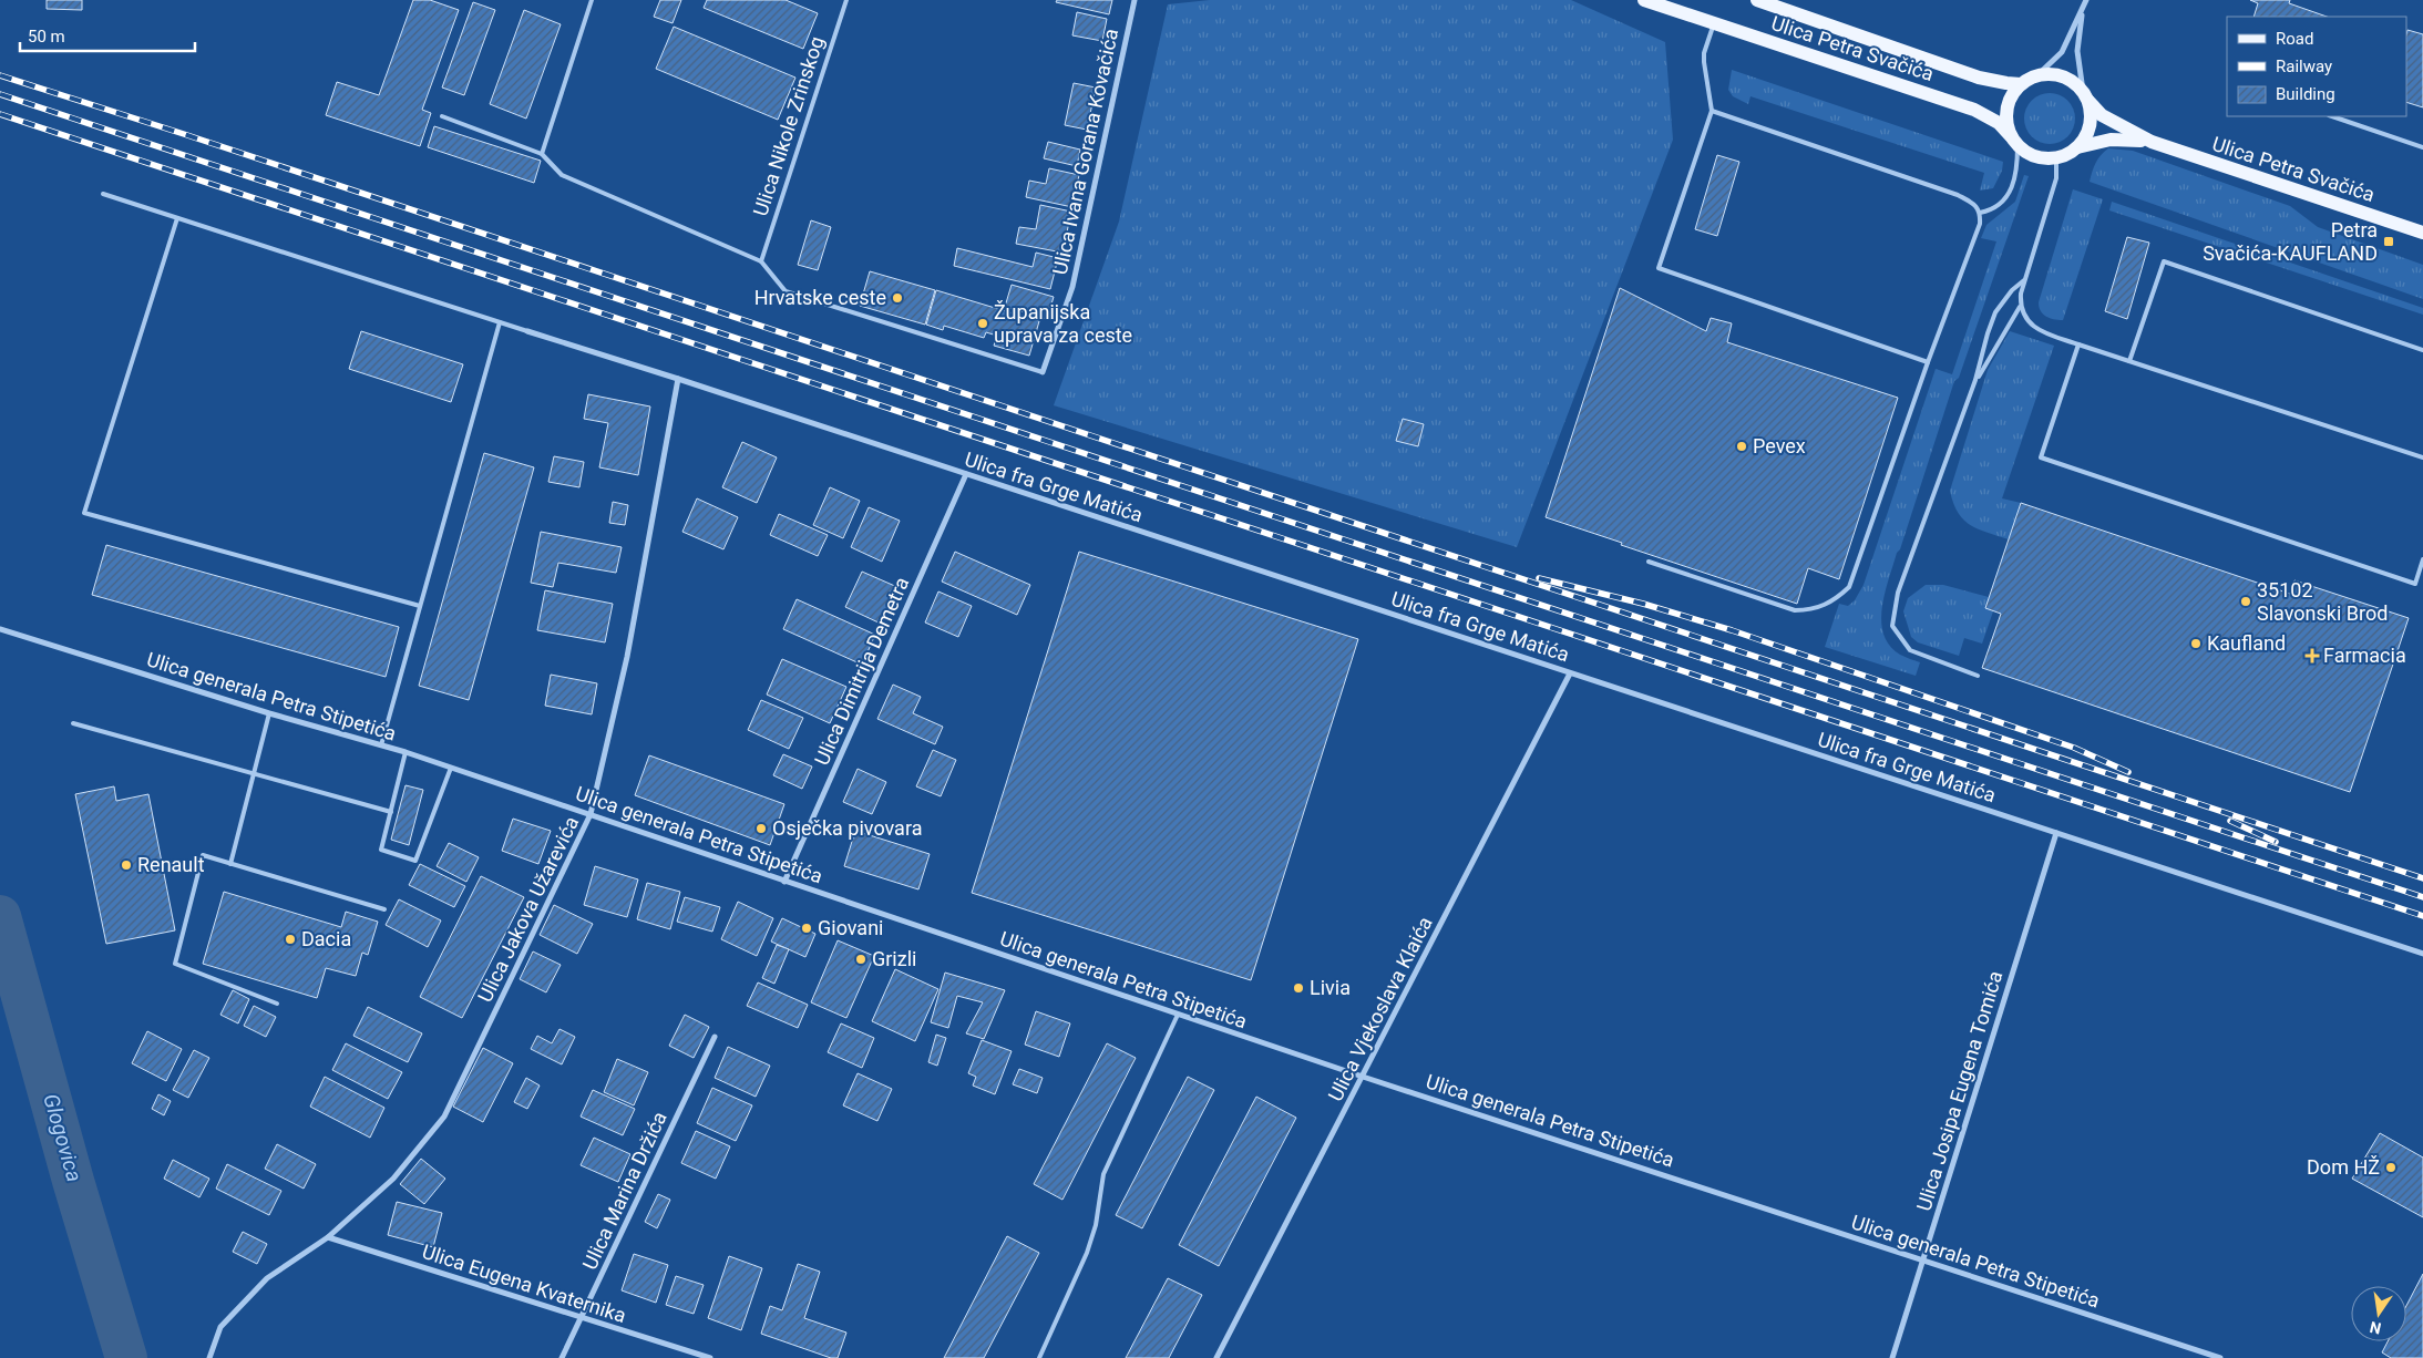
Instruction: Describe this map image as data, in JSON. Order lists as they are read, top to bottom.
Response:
{
  "streets": {
    "main road": ["Ulica Petra Svačića"],
    "street": [
      "Ulica Ivana Gorana Kovačića",
      "Ulica fra Grge Matića",
      "Ulica Dimitrija Demetra",
      "Ulica generala Petra Stipetića",
      "Ulica Jakova Užarevića",
      "Ulica Vjekoslava Klaića",
      "Ulica Josipa Eugena Tomića",
      "Ulica Marina Držića",
      "Ulica Eugena Kvaternika"
    ],
    "lane": ["Ulica Nikole Zrinskog"]
  },
  "crossings": [
    ["Ulica fra Grge Matića", "Ulica Dimitrija Demetra"],
    ["Ulica fra Grge Matića", "Ulica Jakova Užarevića"],
    ["Ulica fra Grge Matića", "Ulica Vjekoslava Klaića"],
    ["Ulica fra Grge Matića", "Ulica Josipa Eugena Tomića"],
    ["Ulica Dimitrija Demetra", "Ulica generala Petra Stipetića"],
    ["Ulica generala Petra Stipetića", "Ulica Jakova Užarevića"],
    ["Ulica generala Petra Stipetića", "Ulica Vjekoslava Klaića"],
    ["Ulica generala Petra Stipetića", "Ulica Josipa Eugena Tomića"],
    ["Ulica Jakova Užarevića", "Ulica Eugena Kvaternika"],
    ["Ulica Marina Držića", "Ulica Eugena Kvaternika"]
  ],
  "water": ["Glogovica"],
  "places": {
    "transit": ["Petra Svačića-KAUFLAND"],
    "other": [
      "Hrvatske ceste",
      "Županijska uprava za ceste",
      "Pevex",
      "35102 Slavonski Brod",
      "Kaufland",
      "Osječka pivovara",
      "Renault",
      "Giovani",
      "Dacia",
      "Grizli",
      "Livia",
      "Dom HŽ"
    ],
    "health": ["Farmacia"]
  },
  "legend": ["Road", "Railway", "Building"],
  "scale_bar": "50 m",
  "north": "bottom"
}
